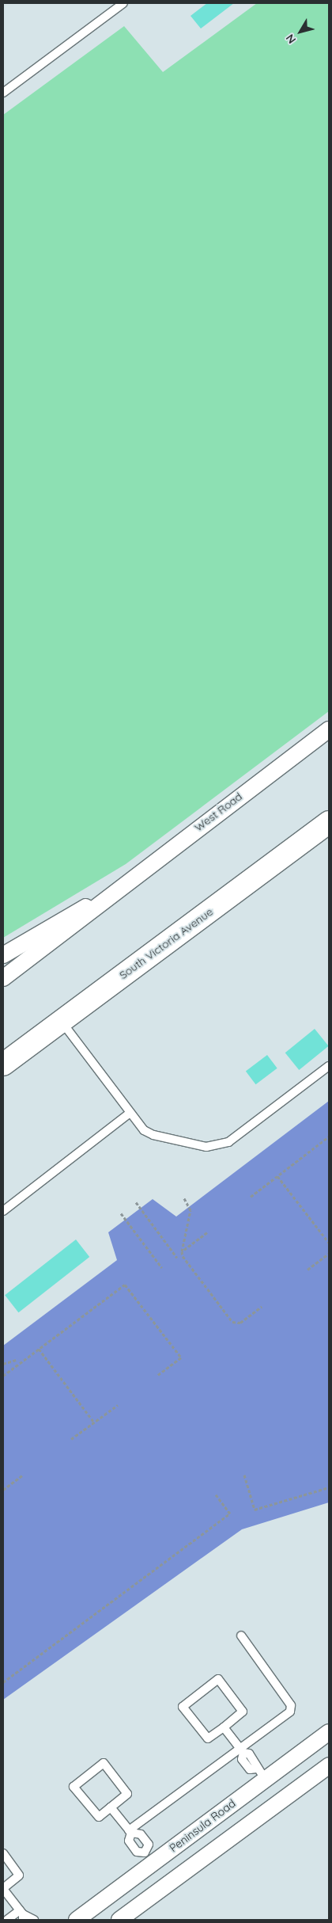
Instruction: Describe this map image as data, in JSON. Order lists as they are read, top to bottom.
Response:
{
  "streets": {
    "street": ["West Road", "South Victoria Avenue", "Peninsula Road"]
  },
  "north": "bottom left"
}
